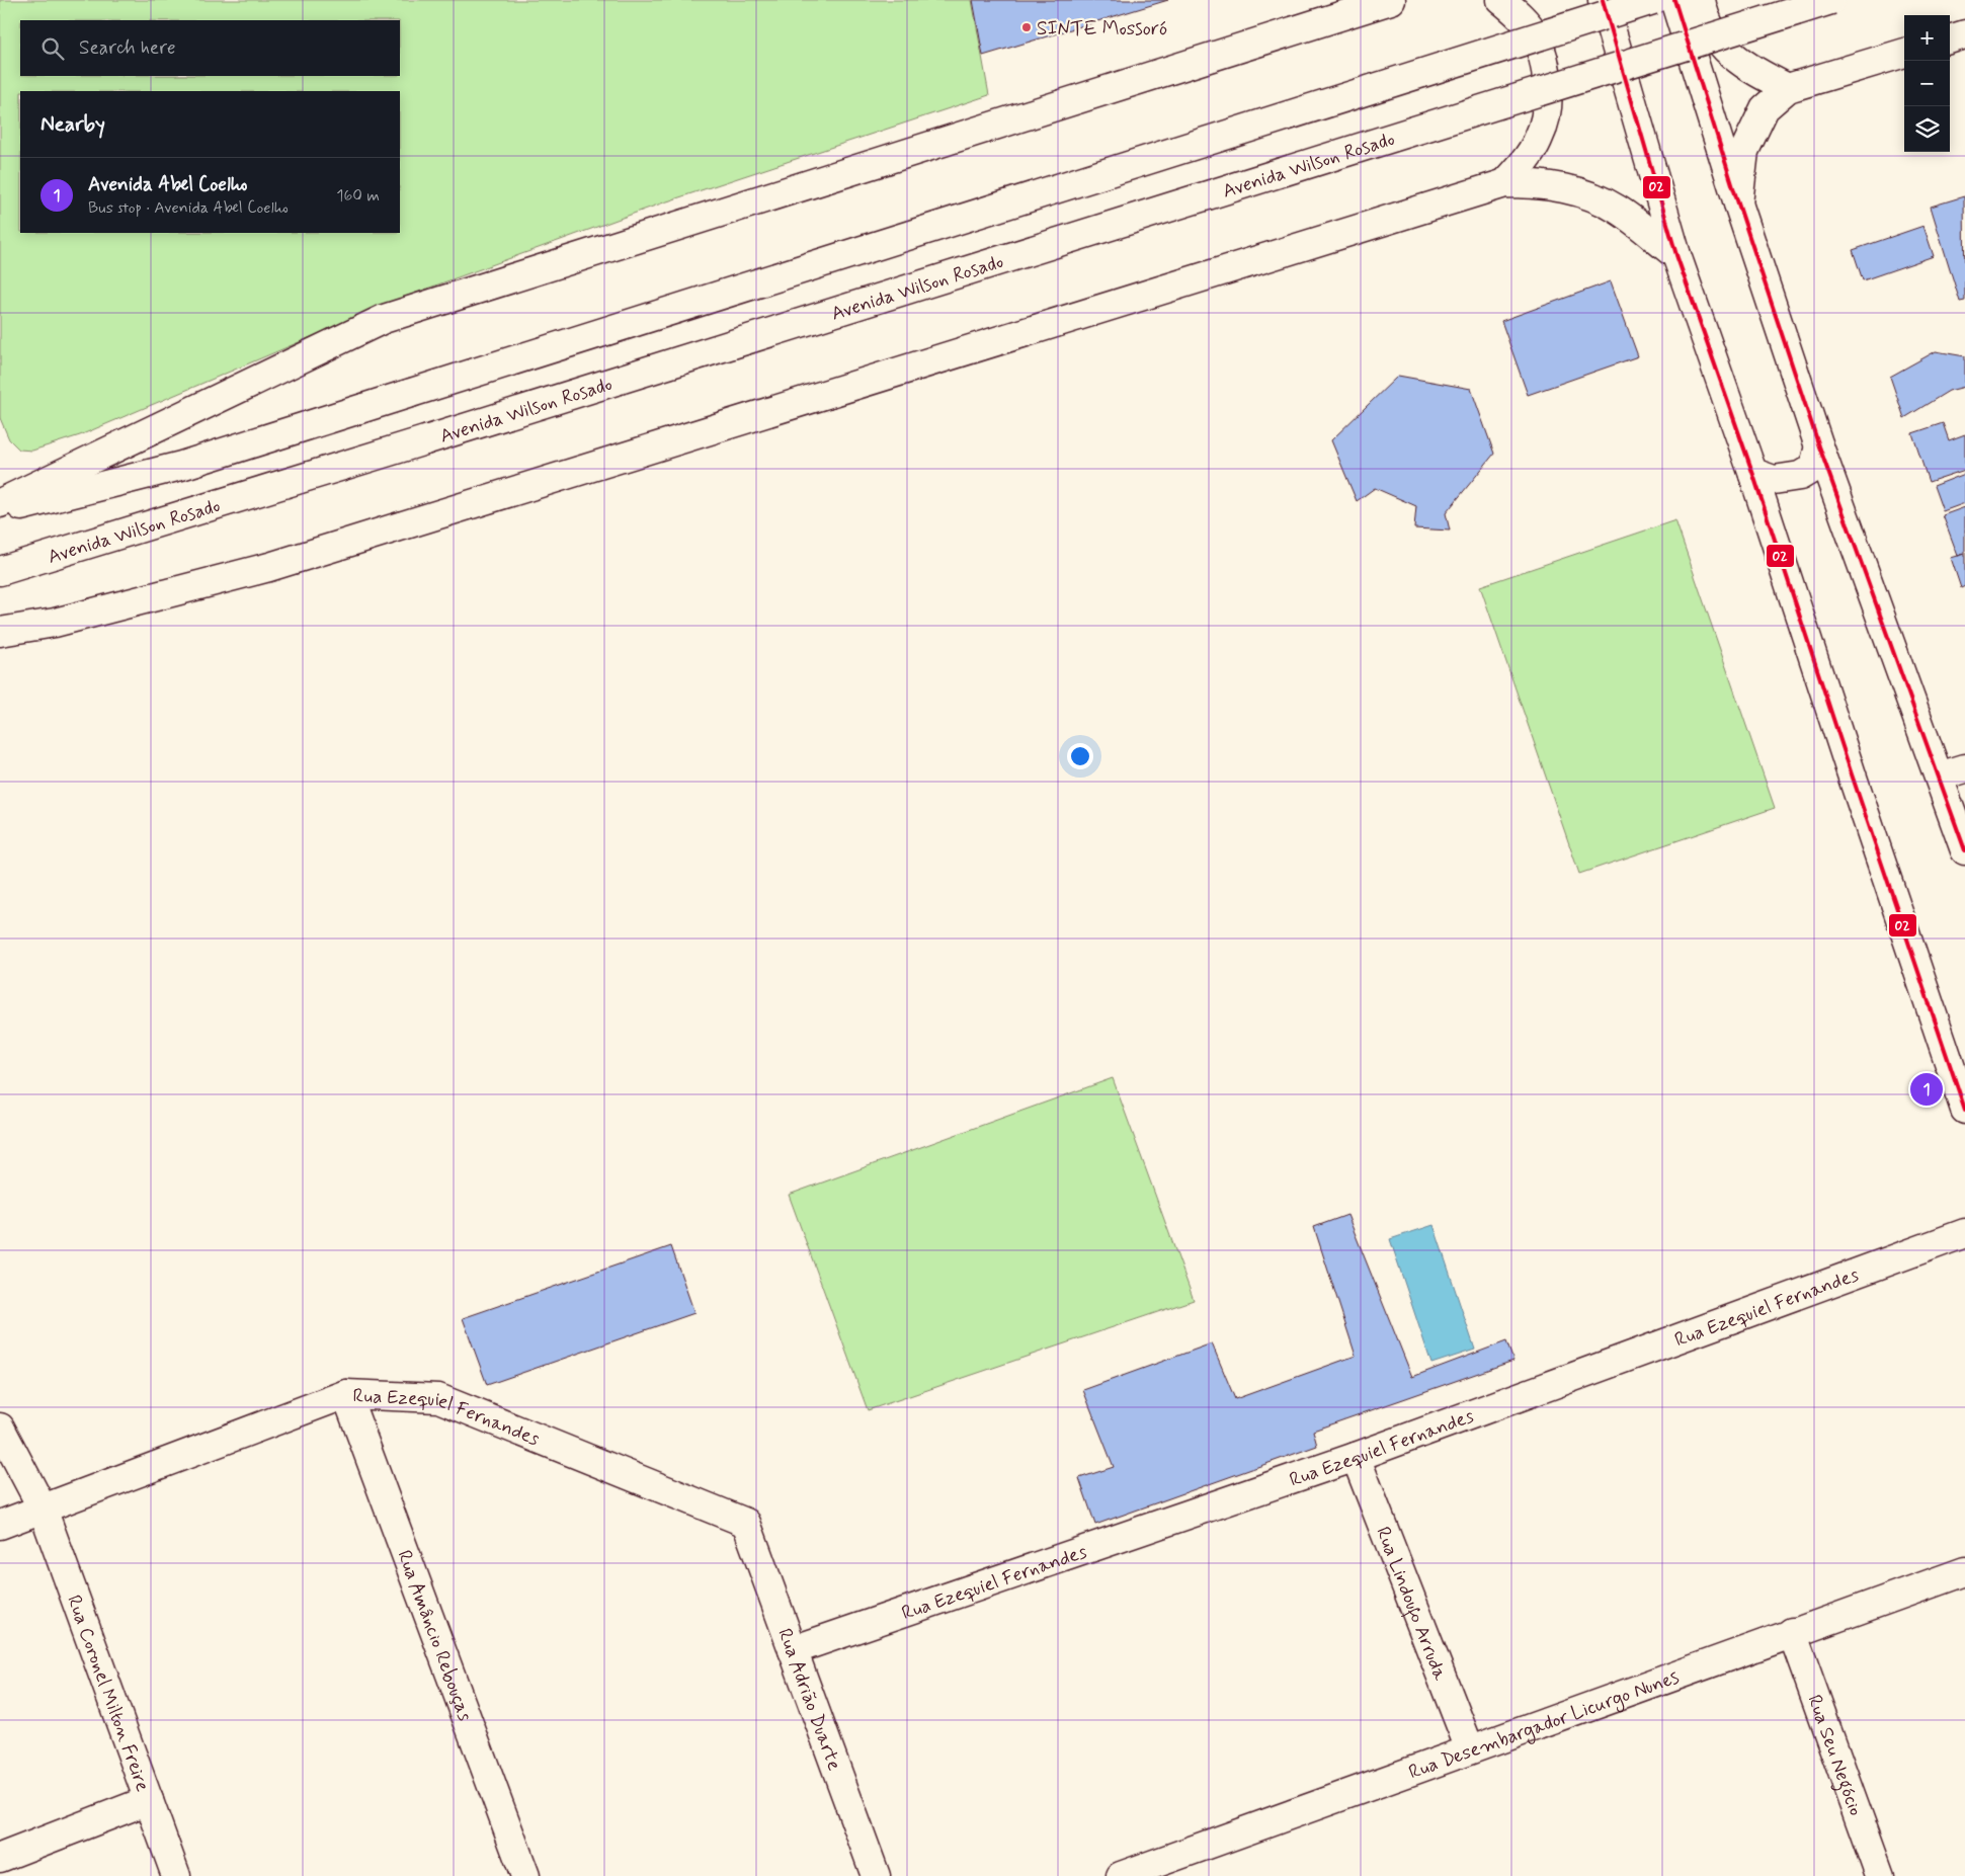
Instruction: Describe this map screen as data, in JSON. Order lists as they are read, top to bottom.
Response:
{
  "streets": {
    "main road": [
      "Avenida Wilson Rosado",
      "Rua Ezequiel Fernandes",
      "Rua Lindoufo Arruda",
      "Rua Amâncio Rebouças",
      "Rua Coronel Milton Freire",
      "Rua Adrião Duarte",
      "Rua Desembargador Licurgo Nunes",
      "Rua Seu Negócio"
    ]
  },
  "crossings": [
    ["Rua Ezequiel Fernandes", "Rua Lindoufo Arruda"],
    ["Rua Ezequiel Fernandes", "Rua Amâncio Rebouças"],
    ["Rua Ezequiel Fernandes", "Rua Coronel Milton Freire"],
    ["Rua Ezequiel Fernandes", "Rua Adrião Duarte"],
    ["Rua Lindoufo Arruda", "Rua Desembargador Licurgo Nunes"],
    ["Rua Desembargador Licurgo Nunes", "Rua Seu Negócio"]
  ],
  "places": ["SINTE Mossoró"],
  "lines": ["transit line 02"],
  "page": {
    "map_buttons": ["+", "−"],
    "search": "Search here",
    "heading": "Nearby",
    "list": [
      {
        "mark": "1",
        "name": "Avenida Abel Coelho",
        "note": "Bus stop · Avenida Abel Coelho",
        "value": "160 m"
      }
    ],
    "pins": "1"
  }
}
